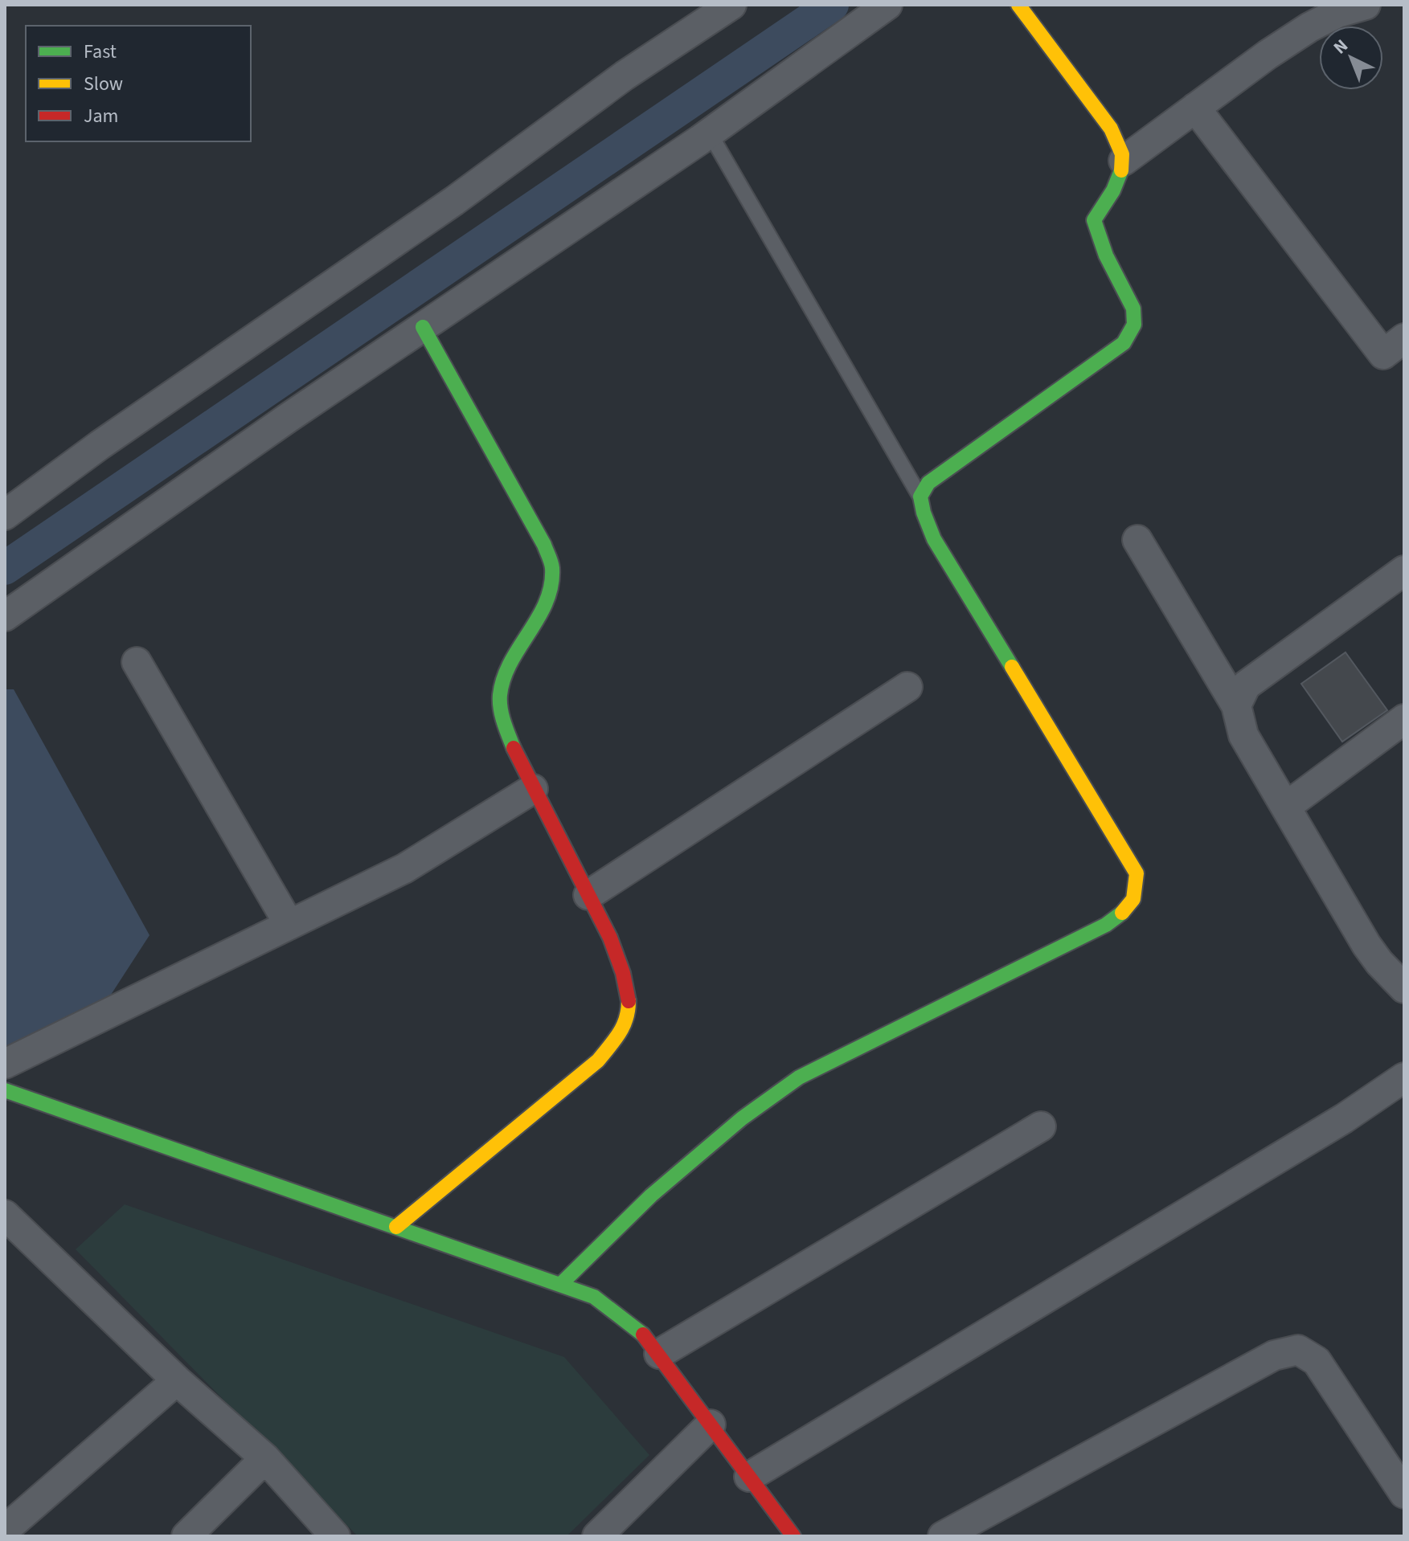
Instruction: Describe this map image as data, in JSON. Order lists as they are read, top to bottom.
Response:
{
  "legend": ["Fast", "Slow", "Jam"],
  "north": "top left"
}
